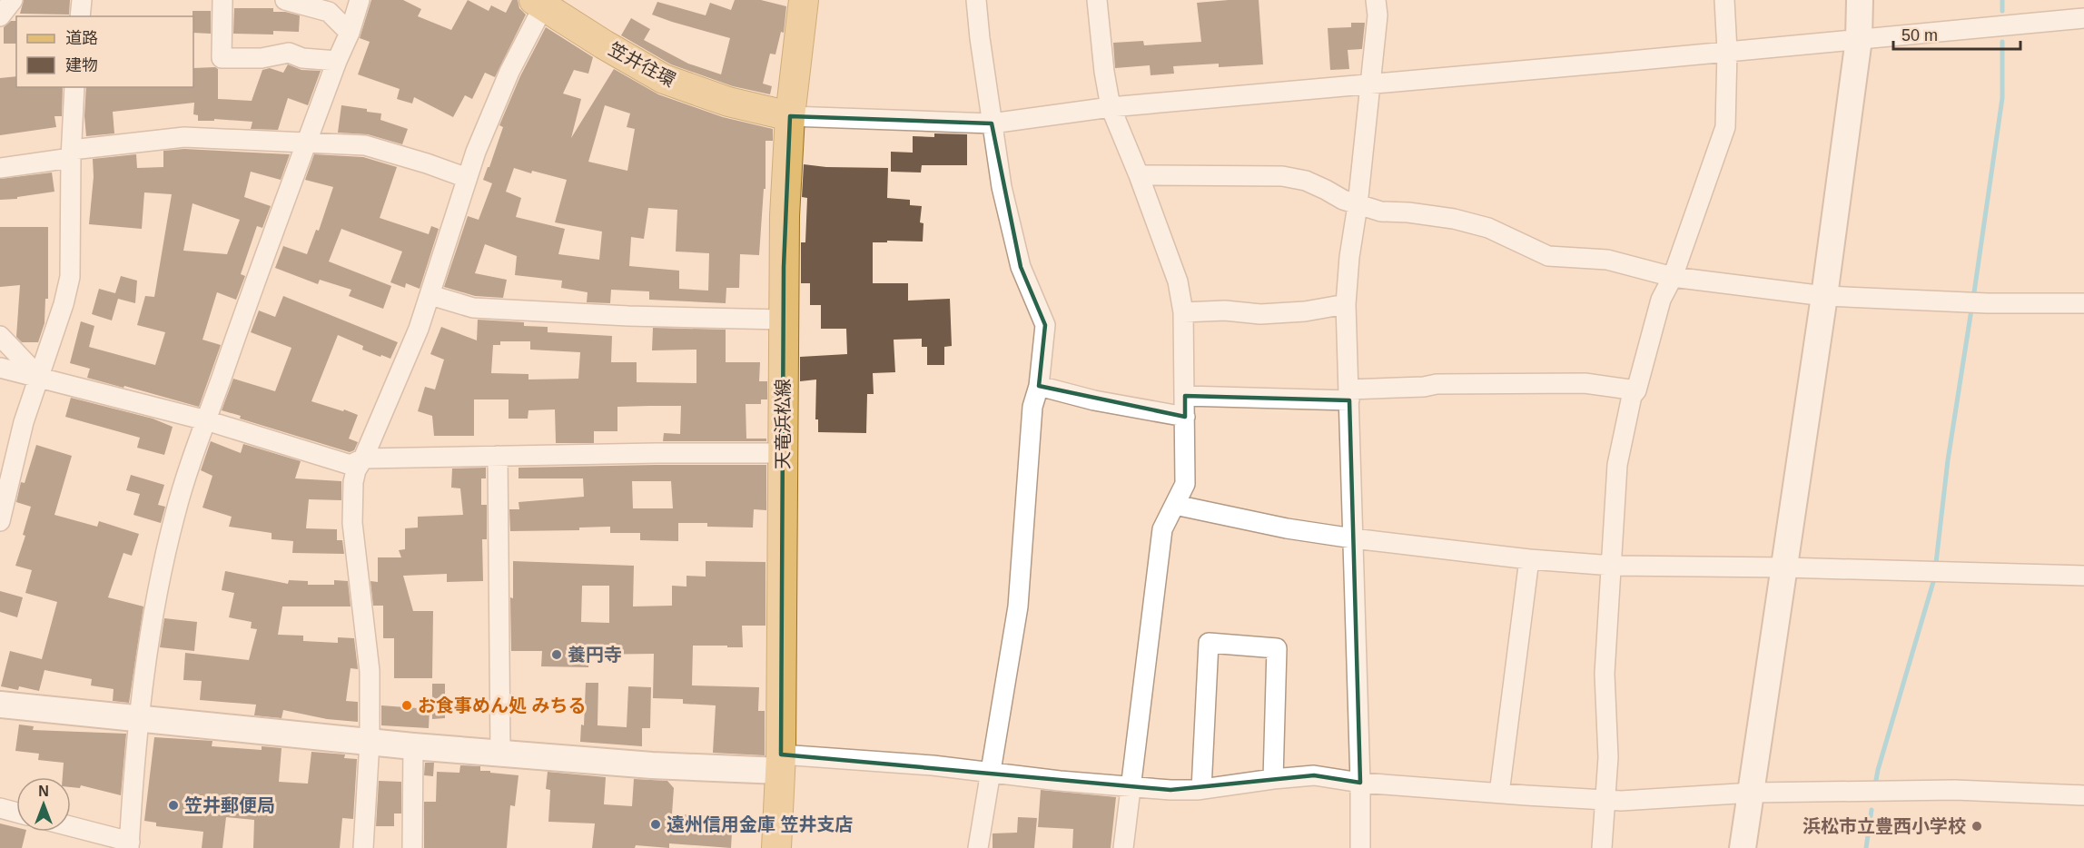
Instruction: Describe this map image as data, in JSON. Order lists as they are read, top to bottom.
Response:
{
  "streets": {
    "main road": ["笠井往環", "天竜浜松線"]
  },
  "crossings": [
    ["笠井往環", "天竜浜松線"]
  ],
  "places": [
    "養円寺",
    "お食事めん処 みちる",
    "笠井郵便局",
    "遠州信用金庫 笠井支店",
    "浜松市立豊西小学校"
  ],
  "legend": ["道路", "建物"],
  "scale_bar": "50 m",
  "north": "top"
}
